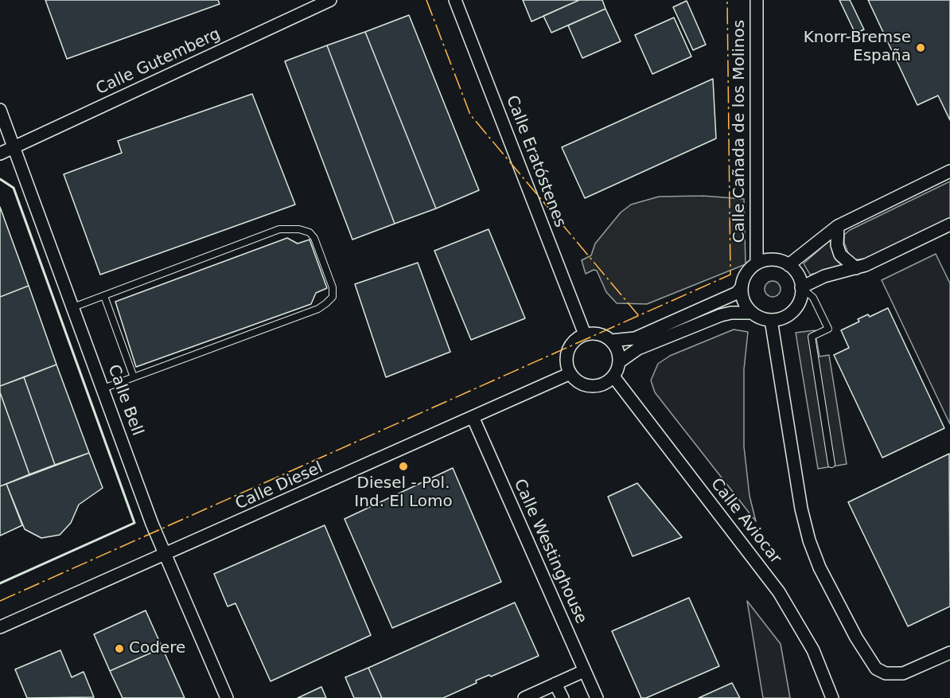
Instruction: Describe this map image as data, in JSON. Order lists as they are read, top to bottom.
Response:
{
  "streets": {
    "street": [
      "Calle Gutemberg",
      "Calle Cañada de los Molinos",
      "Calle Eratóstenes",
      "Calle Bell",
      "Calle Diesel",
      "Calle Aviocar",
      "Calle Westinghouse"
    ]
  },
  "crossings": [
    ["Calle Gutemberg", "Calle Bell"],
    ["Calle Eratóstenes", "Calle Diesel"],
    ["Calle Eratóstenes", "Calle Aviocar"],
    ["Calle Bell", "Calle Diesel"],
    ["Calle Diesel", "Calle Aviocar"],
    ["Calle Diesel", "Calle Westinghouse"]
  ],
  "places": ["Knorr-Bremse España", "Diesel - Pol. Ind. El Lomo", "Codere"]
}
